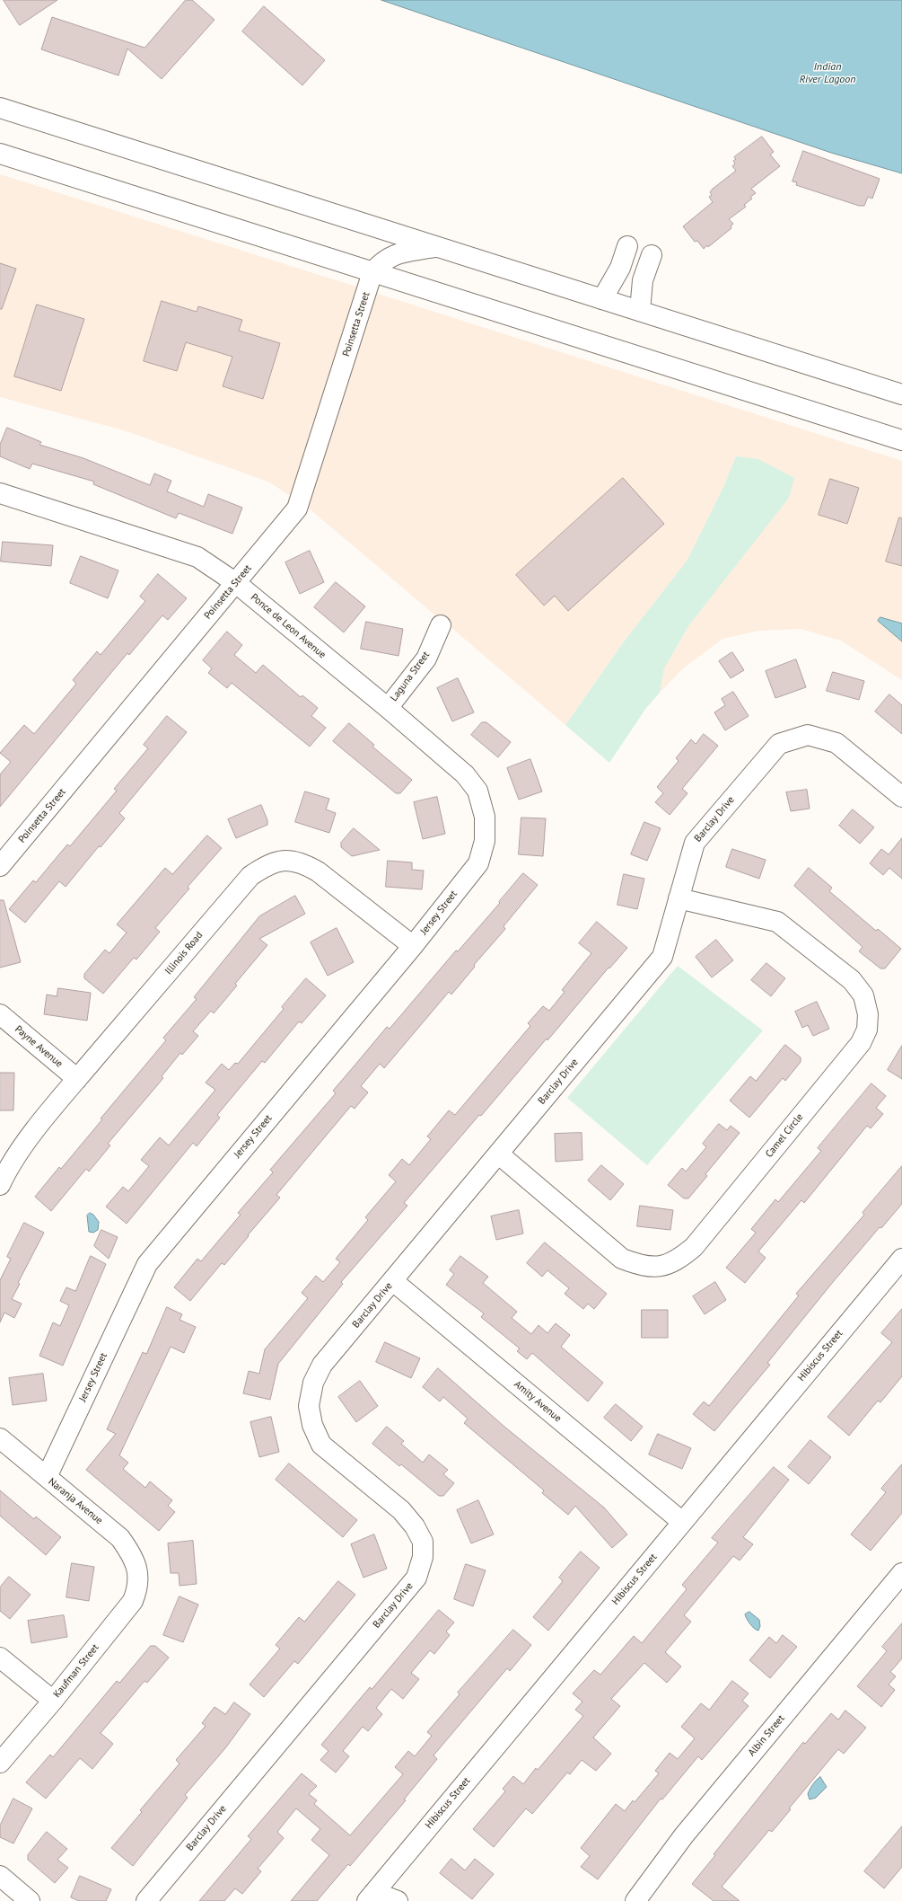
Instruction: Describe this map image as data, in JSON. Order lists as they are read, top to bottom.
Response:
{
  "streets": {
    "street": [
      "Poinsetta Street",
      "Ponce de Leon Avenue",
      "Laguna Street",
      "Barclay Drive",
      "Jersey Street",
      "Illinois Road",
      "Payne Avenue",
      "Camel Circle",
      "Hibiscus Street",
      "Amity Avenue",
      "Naranja Avenue",
      "Kaufman Street",
      "Albin Street"
    ]
  },
  "crossings": [
    ["Poinsetta Street", "Ponce de Leon Avenue"],
    ["Ponce de Leon Avenue", "Laguna Street"],
    ["Ponce de Leon Avenue", "Jersey Street"],
    ["Barclay Drive", "Camel Circle"],
    ["Barclay Drive", "Amity Avenue"],
    ["Jersey Street", "Illinois Road"],
    ["Jersey Street", "Naranja Avenue"],
    ["Illinois Road", "Payne Avenue"],
    ["Hibiscus Street", "Amity Avenue"],
    ["Naranja Avenue", "Kaufman Street"]
  ],
  "water": ["Indian River Lagoon"]
}
